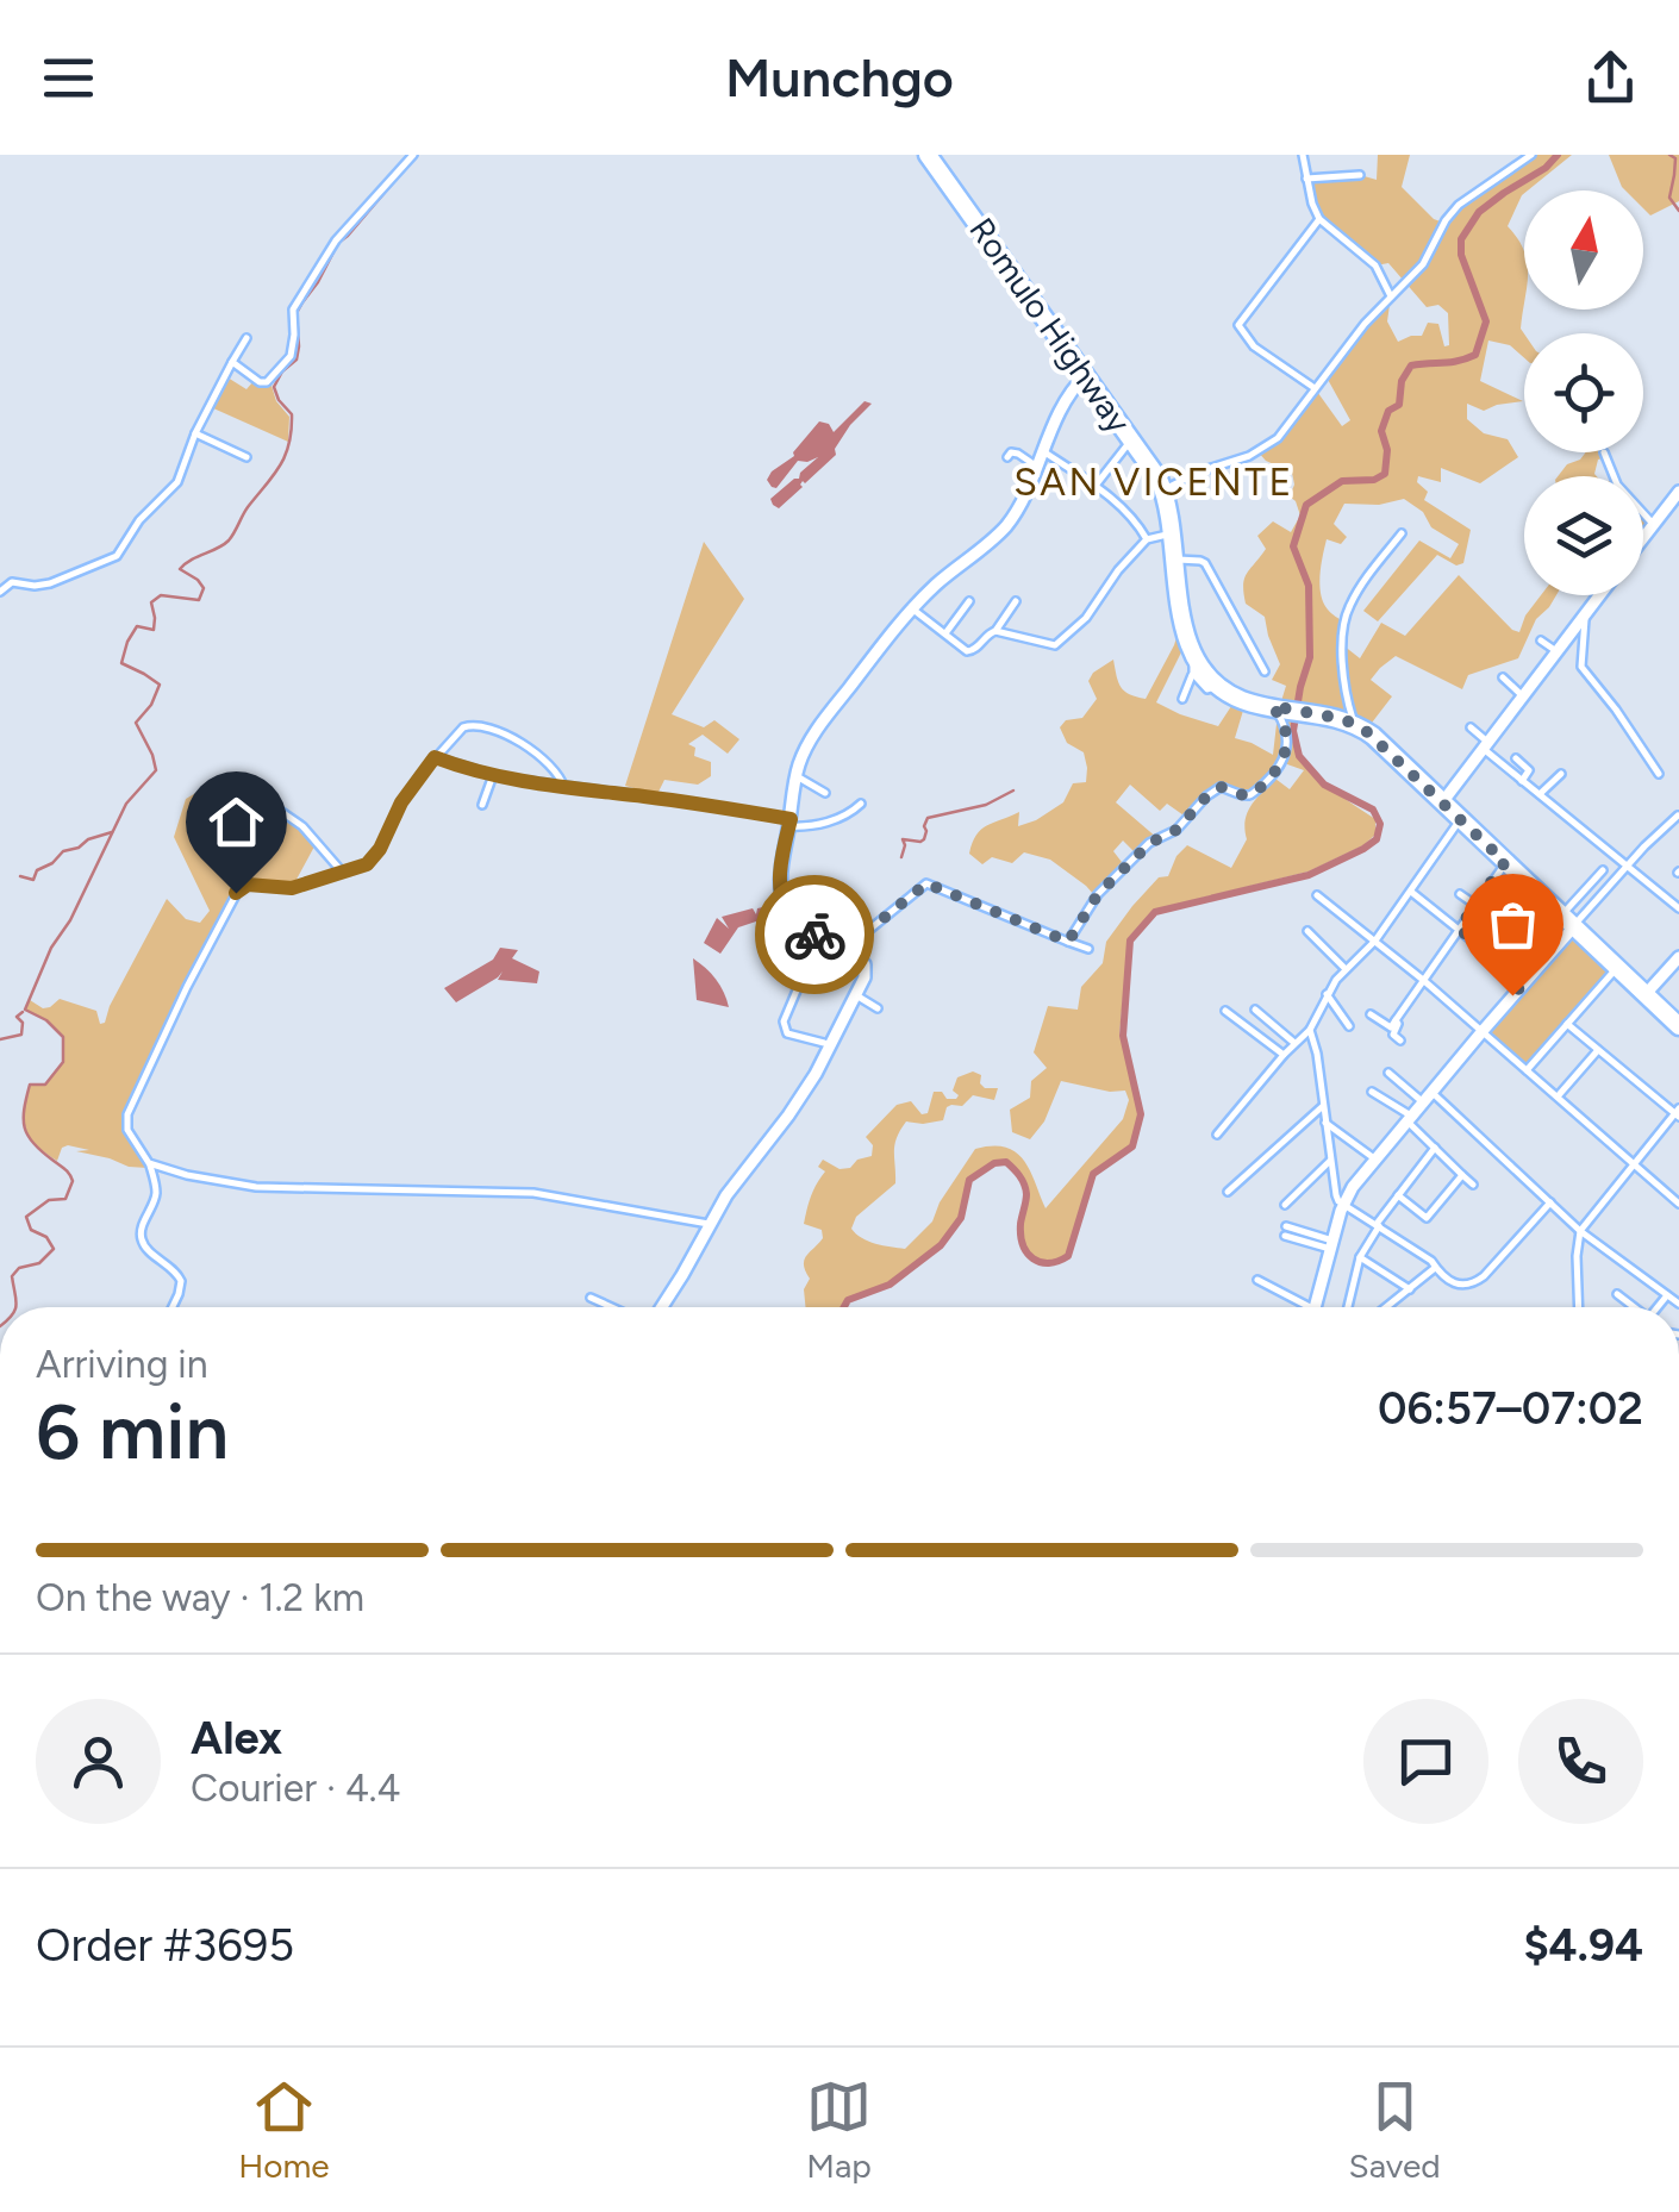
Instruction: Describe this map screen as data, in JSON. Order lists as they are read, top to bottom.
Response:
{
  "streets": {
    "highway": ["Romulo Highway"]
  },
  "districts": ["SAN VICENTE"],
  "north": "top",
  "page": {
    "header": "Munchgo",
    "heading": ["6 min", "Arriving in", "06:57–07:02"],
    "panel": [
      "Alex",
      "Courier · 4.4",
      "Order #3695",
      "$4.94"
    ],
    "bar": "On the way · 1.2 km",
    "tabs": ["Home", "Map", "Saved"]
  }
}
